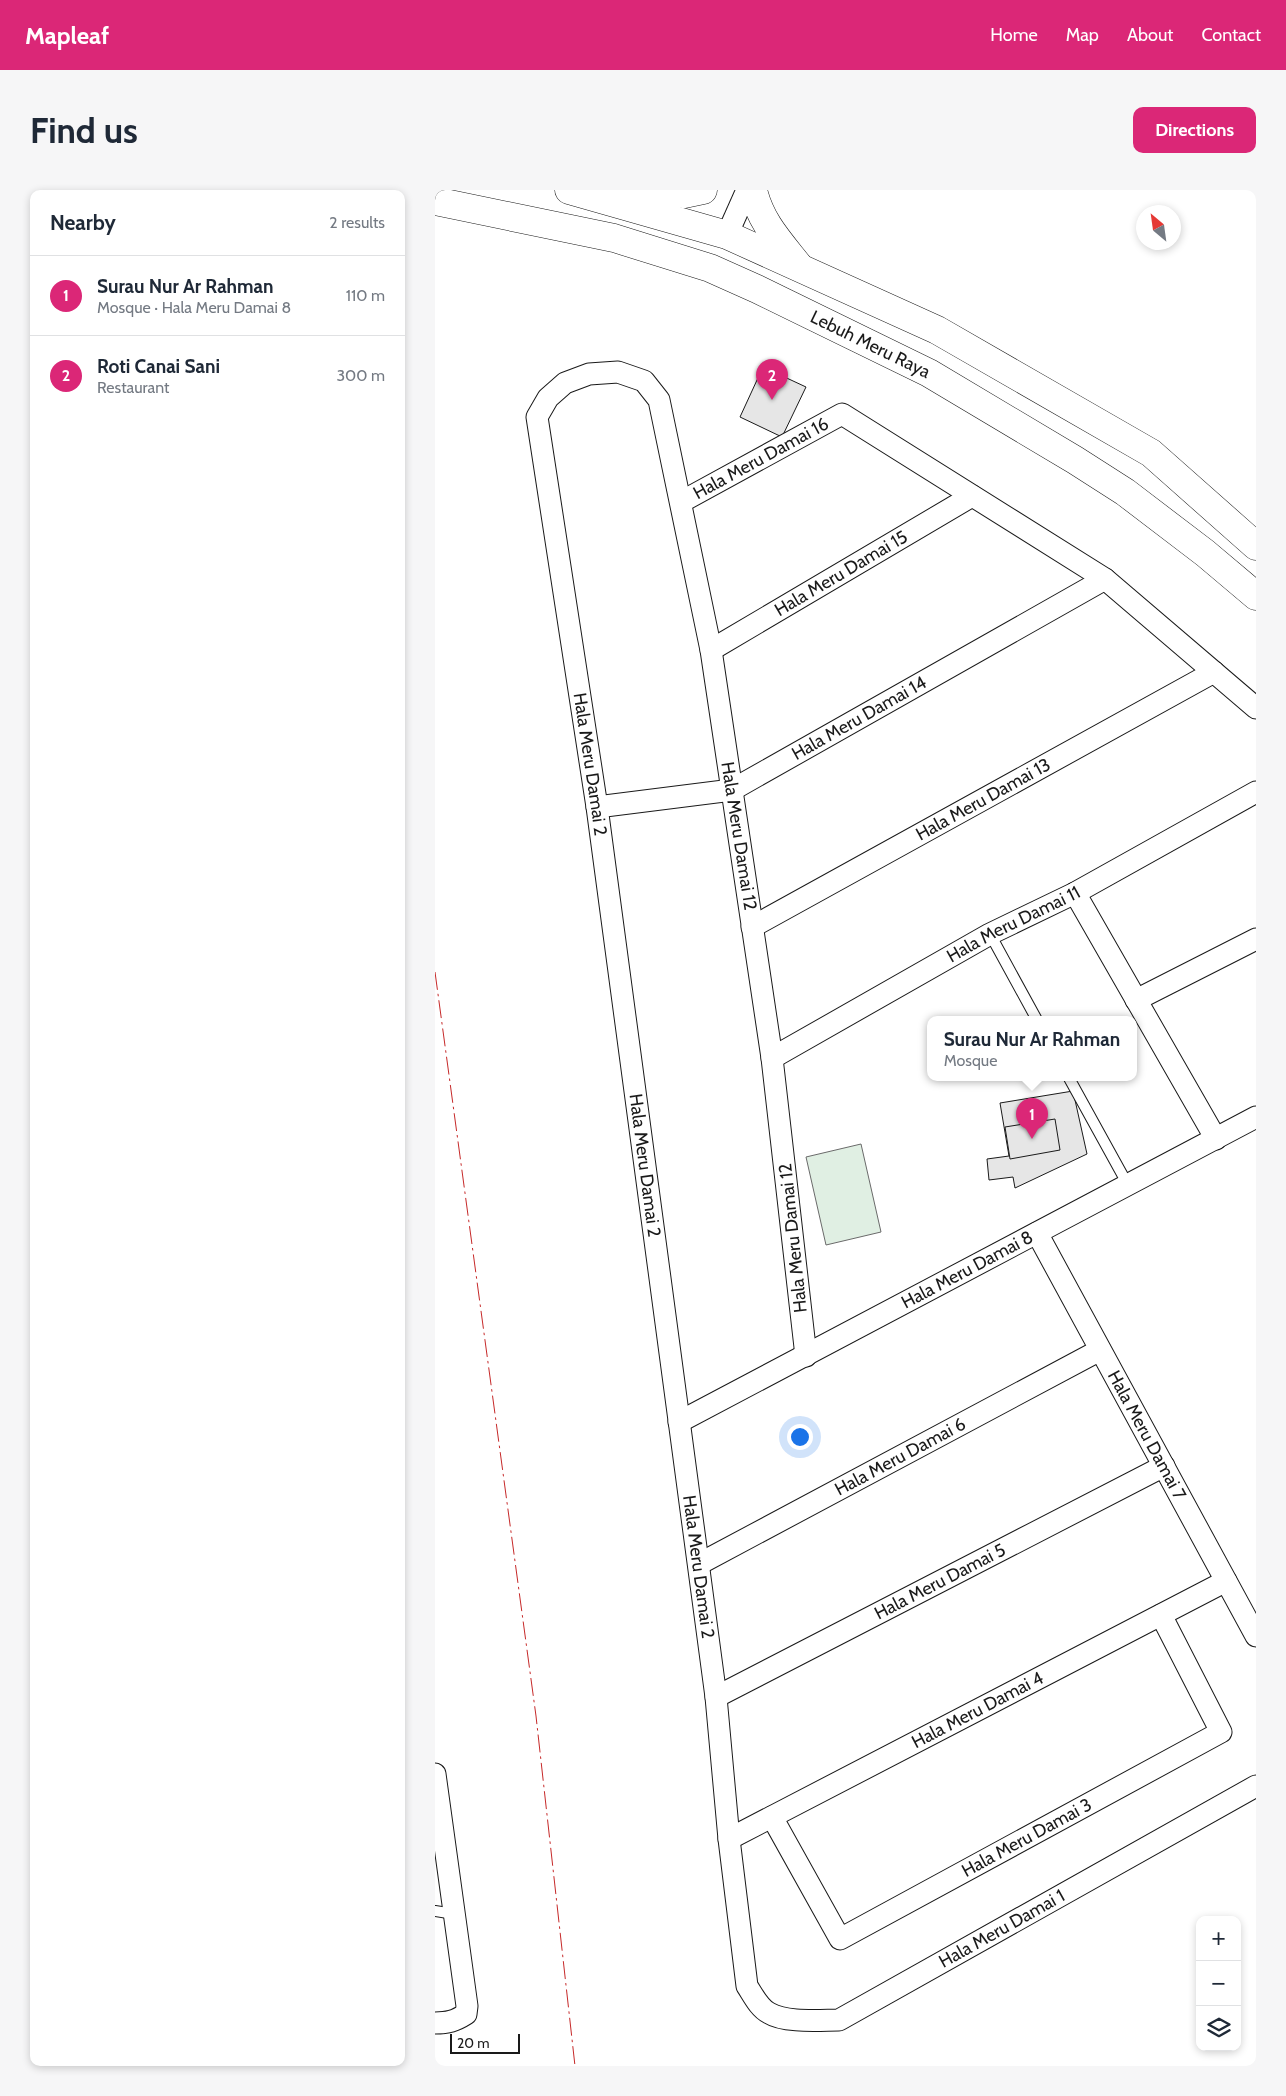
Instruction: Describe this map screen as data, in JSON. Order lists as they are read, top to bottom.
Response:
{
  "streets": {
    "main road": ["Lebuh Meru Raya"],
    "street": [
      "Hala Meru Damai 16",
      "Hala Meru Damai 15",
      "Hala Meru Damai 14",
      "Hala Meru Damai 2",
      "Hala Meru Damai 13",
      "Hala Meru Damai 12",
      "Hala Meru Damai 11",
      "Hala Meru Damai 8",
      "Hala Meru Damai 7",
      "Hala Meru Damai 6",
      "Hala Meru Damai 5",
      "Hala Meru Damai 4",
      "Hala Meru Damai 3",
      "Hala Meru Damai 1"
    ]
  },
  "crossings": [
    ["Hala Meru Damai 16", "Hala Meru Damai 15"],
    ["Hala Meru Damai 16", "Hala Meru Damai 12"],
    ["Hala Meru Damai 15", "Hala Meru Damai 12"],
    ["Hala Meru Damai 14", "Hala Meru Damai 2"],
    ["Hala Meru Damai 14", "Hala Meru Damai 12"],
    ["Hala Meru Damai 2", "Hala Meru Damai 12"],
    ["Hala Meru Damai 2", "Hala Meru Damai 8"],
    ["Hala Meru Damai 2", "Hala Meru Damai 6"],
    ["Hala Meru Damai 2", "Hala Meru Damai 5"],
    ["Hala Meru Damai 2", "Hala Meru Damai 4"],
    ["Hala Meru Damai 2", "Hala Meru Damai 1"],
    ["Hala Meru Damai 13", "Hala Meru Damai 12"],
    ["Hala Meru Damai 12", "Hala Meru Damai 11"],
    ["Hala Meru Damai 12", "Hala Meru Damai 8"],
    ["Hala Meru Damai 8", "Hala Meru Damai 7"],
    ["Hala Meru Damai 7", "Hala Meru Damai 6"],
    ["Hala Meru Damai 7", "Hala Meru Damai 5"],
    ["Hala Meru Damai 7", "Hala Meru Damai 4"],
    ["Hala Meru Damai 4", "Hala Meru Damai 3"]
  ],
  "scale_bar": "20 m",
  "north": "top left",
  "page": {
    "header": "Mapleaf",
    "nav": [
      "Home",
      "Map",
      "About",
      "Contact"
    ],
    "buttons": "Directions",
    "title": "Find us",
    "heading": ["Nearby", "2 results"],
    "list": [
      {
        "mark": "1",
        "name": "Surau Nur Ar Rahman",
        "note": "Mosque · Hala Meru Damai 8",
        "value": "110 m"
      },
      {
        "mark": "2",
        "name": "Roti Canai Sani",
        "note": "Restaurant",
        "value": "300 m"
      }
    ],
    "pins": ["2", "1"],
    "popup": ["Surau Nur Ar Rahman", "Mosque"],
    "map_buttons": ["+", "−"],
    "scale": "20 m"
  }
}
